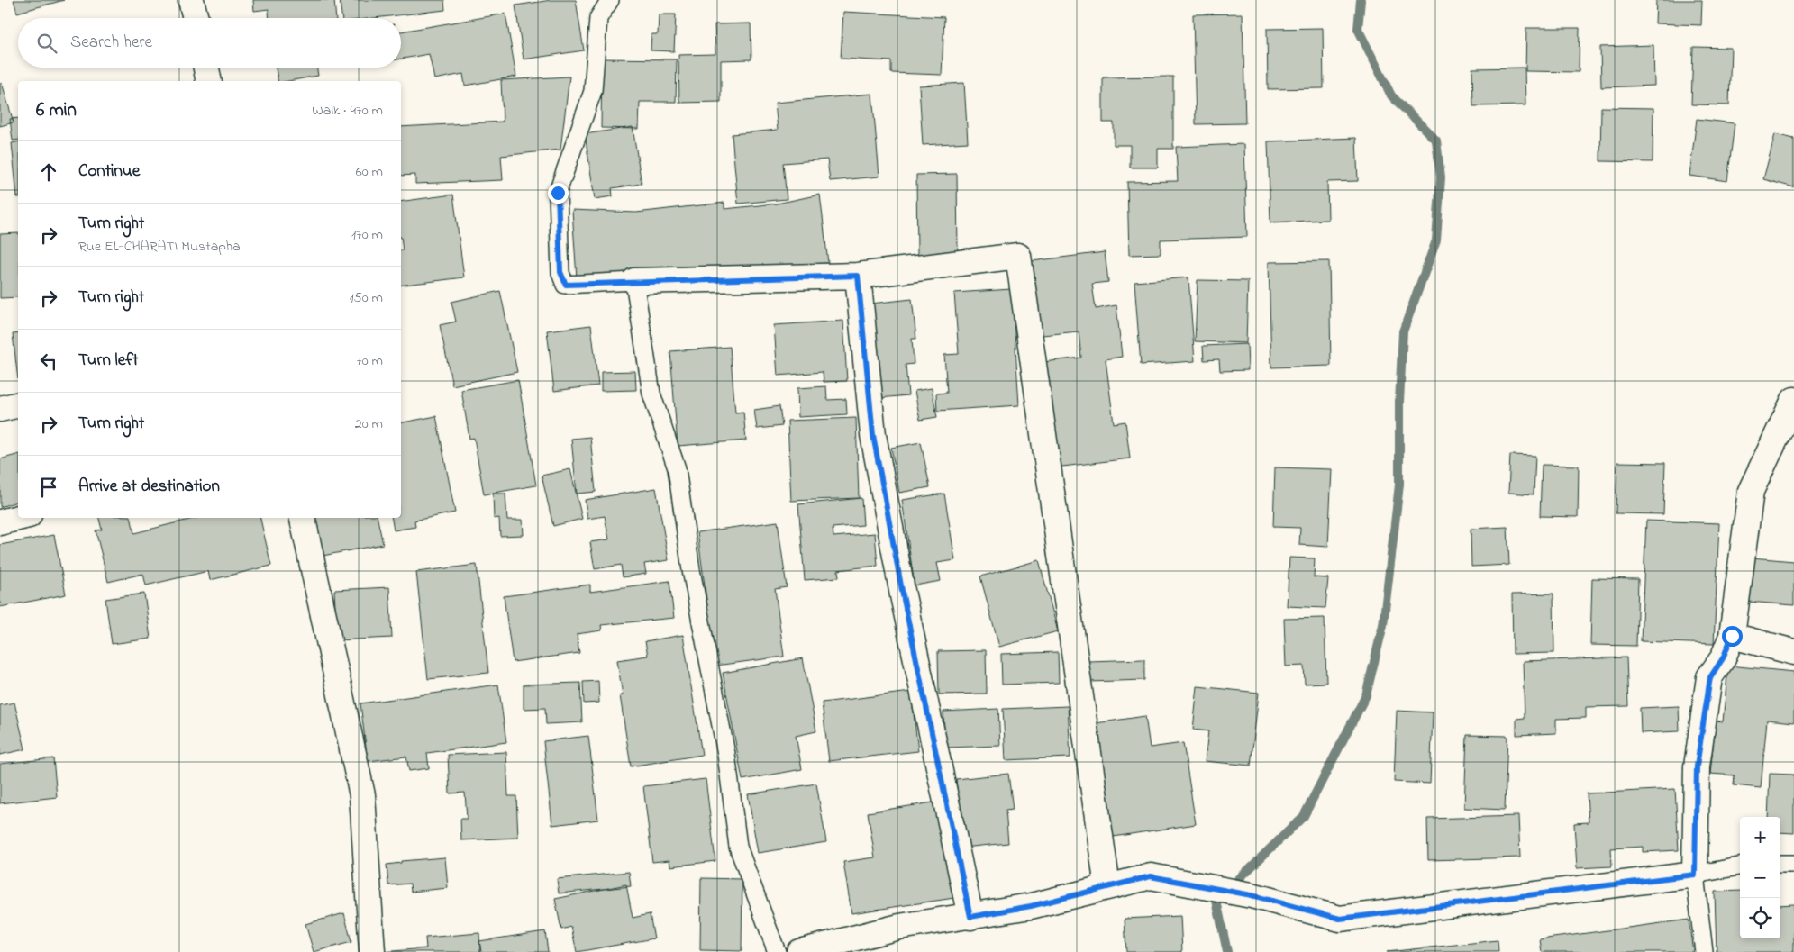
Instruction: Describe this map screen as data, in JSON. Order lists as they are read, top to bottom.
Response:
{
  "page": {
    "search": "Search here",
    "heading": ["6 min", "Walk · 470 m"],
    "list": [
      ["Continue", "60 m"],
      ["Turn right", "Rue EL-CHARATI Mustapha", "170 m"],
      ["Turn right", "150 m"],
      ["Turn left", "70 m"],
      ["Turn right", "20 m"],
      "Arrive at destination"
    ],
    "map_buttons": ["+", "−"]
  }
}
